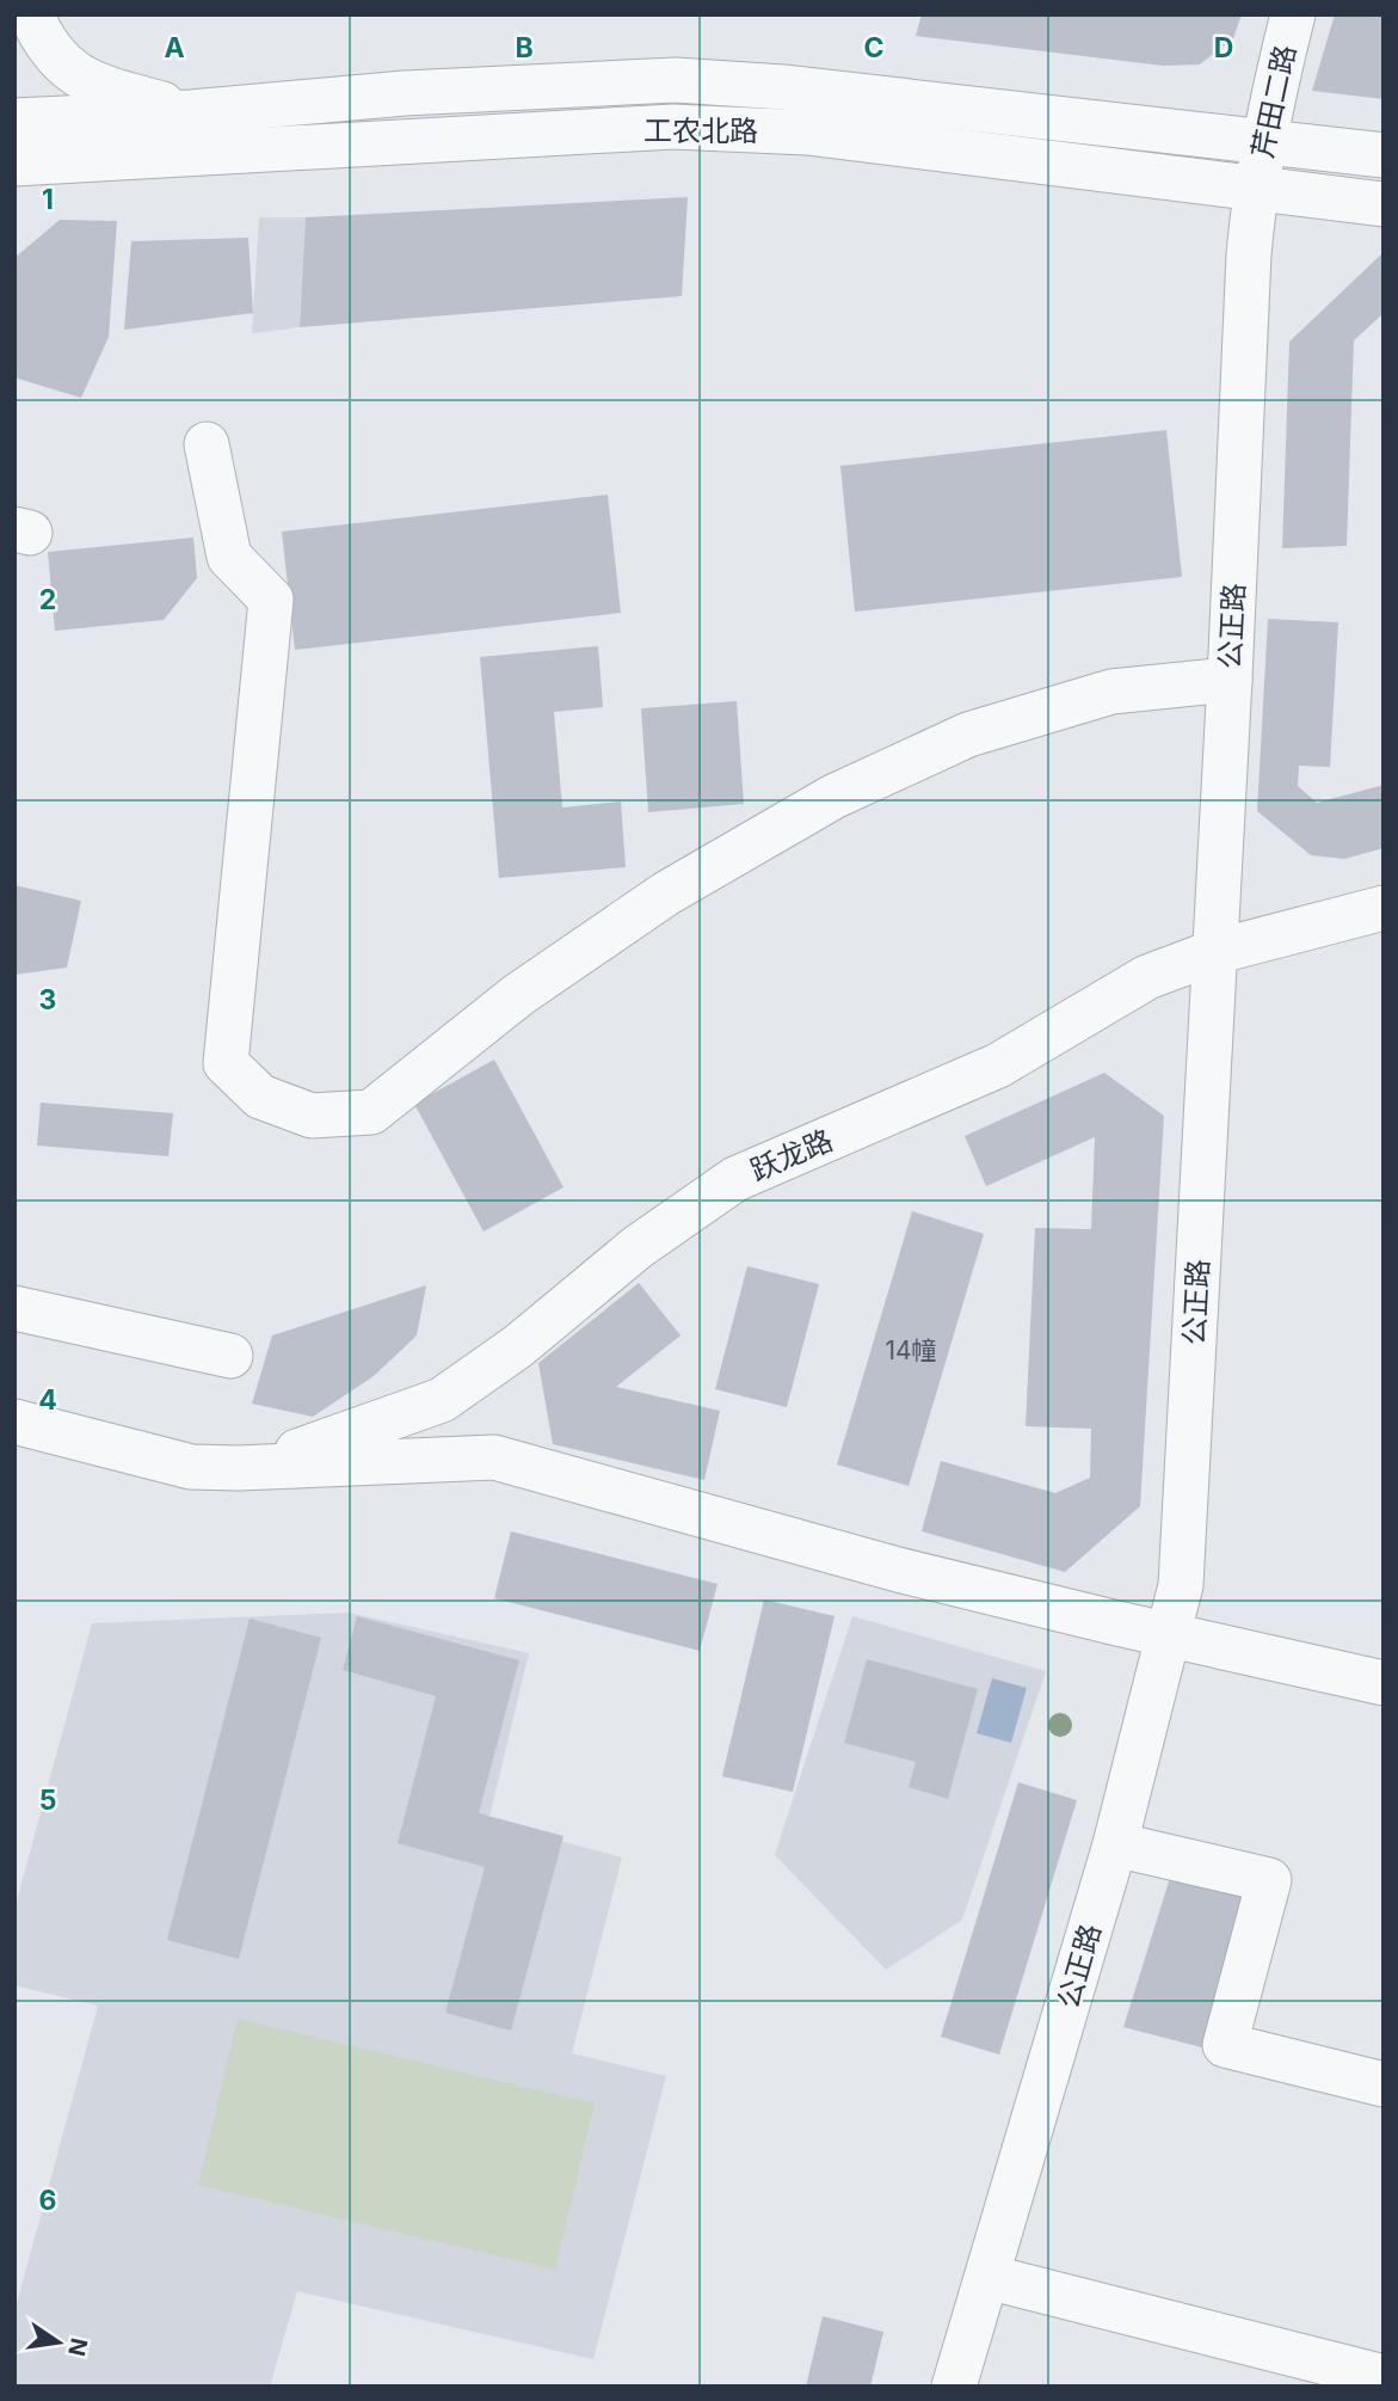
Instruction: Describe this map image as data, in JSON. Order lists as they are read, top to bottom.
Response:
{
  "streets": {
    "street": [
      "芹田二路",
      "工农北路",
      "公正路",
      "跃龙路"
    ]
  },
  "crossings": [
    ["芹田二路", "工农北路"],
    ["芹田二路", "公正路"],
    ["工农北路", "公正路"],
    ["公正路", "跃龙路"]
  ],
  "house_numbers": ["14幢"],
  "north": "right",
  "grid": {
    "columns": [
      "A",
      "B",
      "C",
      "D"
    ],
    "rows": [
      "1",
      "2",
      "3",
      "4",
      "5",
      "6"
    ]
  }
}
